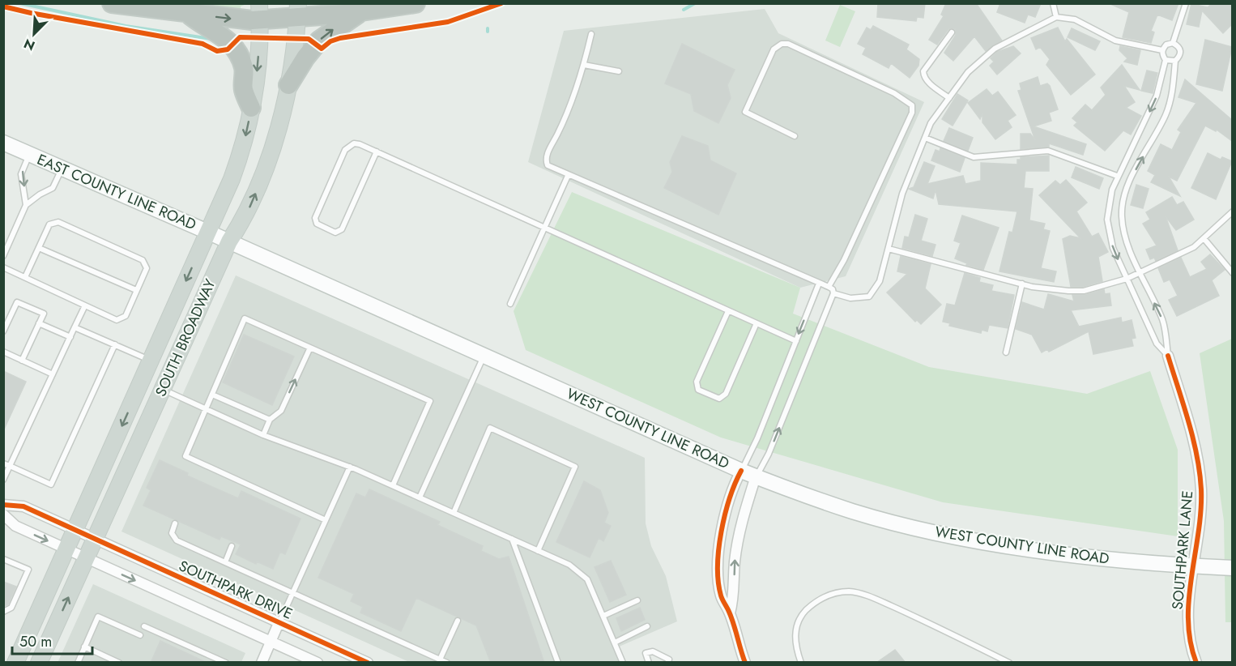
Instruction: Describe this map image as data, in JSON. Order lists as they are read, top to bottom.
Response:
{
  "streets": {
    "main road": ["EAST COUNTY LINE ROAD", "SOUTH BROADWAY", "WEST COUNTY LINE ROAD"],
    "street": ["SOUTHPARK LANE", "SOUTHPARK DRIVE"]
  },
  "crossings": [
    ["EAST COUNTY LINE ROAD", "SOUTH BROADWAY"],
    ["EAST COUNTY LINE ROAD", "WEST COUNTY LINE ROAD"],
    ["SOUTH BROADWAY", "WEST COUNTY LINE ROAD"],
    ["SOUTH BROADWAY", "SOUTHPARK DRIVE"],
    ["WEST COUNTY LINE ROAD", "SOUTHPARK LANE"]
  ],
  "scale_bar": "50 m",
  "north": "bottom left"
}
